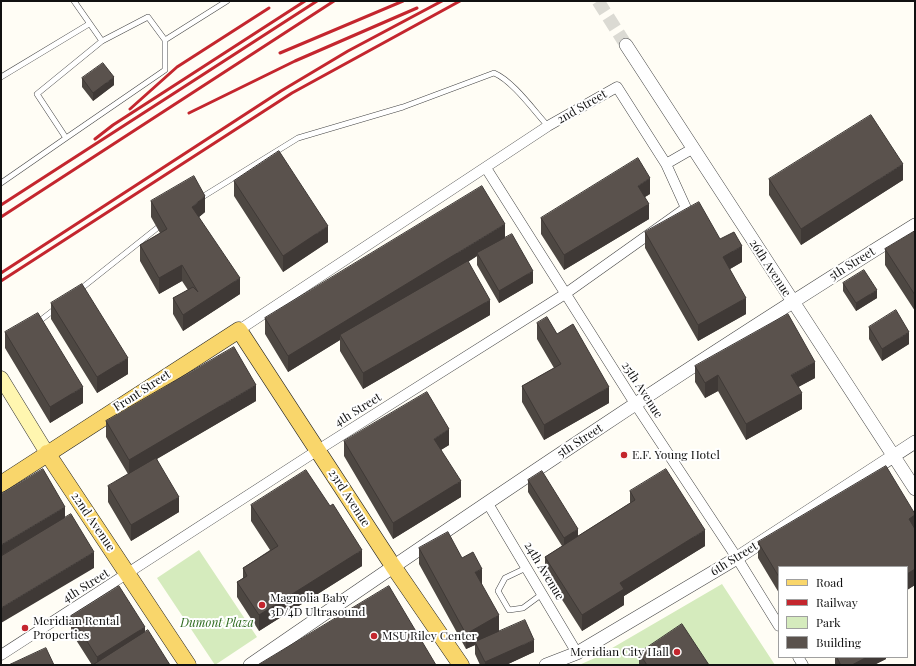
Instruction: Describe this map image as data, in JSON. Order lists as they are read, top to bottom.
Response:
{
  "streets": {
    "main road": ["Front Street", "23rd Avenue", "22nd Avenue"],
    "street": [
      "2nd Street",
      "5th Street",
      "26th Avenue",
      "25th Avenue",
      "4th Street",
      "6th Street",
      "24th Avenue"
    ]
  },
  "crossings": [
    ["2nd Street", "25th Avenue"],
    ["2nd Street", "Front Street"],
    ["2nd Street", "4th Street"],
    ["2nd Street", "23rd Avenue"],
    ["5th Street", "26th Avenue"],
    ["5th Street", "25th Avenue"],
    ["5th Street", "23rd Avenue"],
    ["5th Street", "24th Avenue"],
    ["26th Avenue", "6th Street"],
    ["25th Avenue", "4th Street"],
    ["25th Avenue", "6th Street"],
    ["Front Street", "23rd Avenue"],
    ["Front Street", "22nd Avenue"],
    ["4th Street", "23rd Avenue"],
    ["4th Street", "22nd Avenue"],
    ["6th Street", "24th Avenue"]
  ],
  "parks": ["Dumont Plaza"],
  "places": [
    "E.F. Young Hotel",
    "Magnolia Baby 3D/4D Ultrasound",
    "Meridian Rental Properties",
    "MSU Riley Center",
    "Meridian City Hall"
  ],
  "legend": [
    "Road",
    "Railway",
    "Park",
    "Building"
  ]
}
